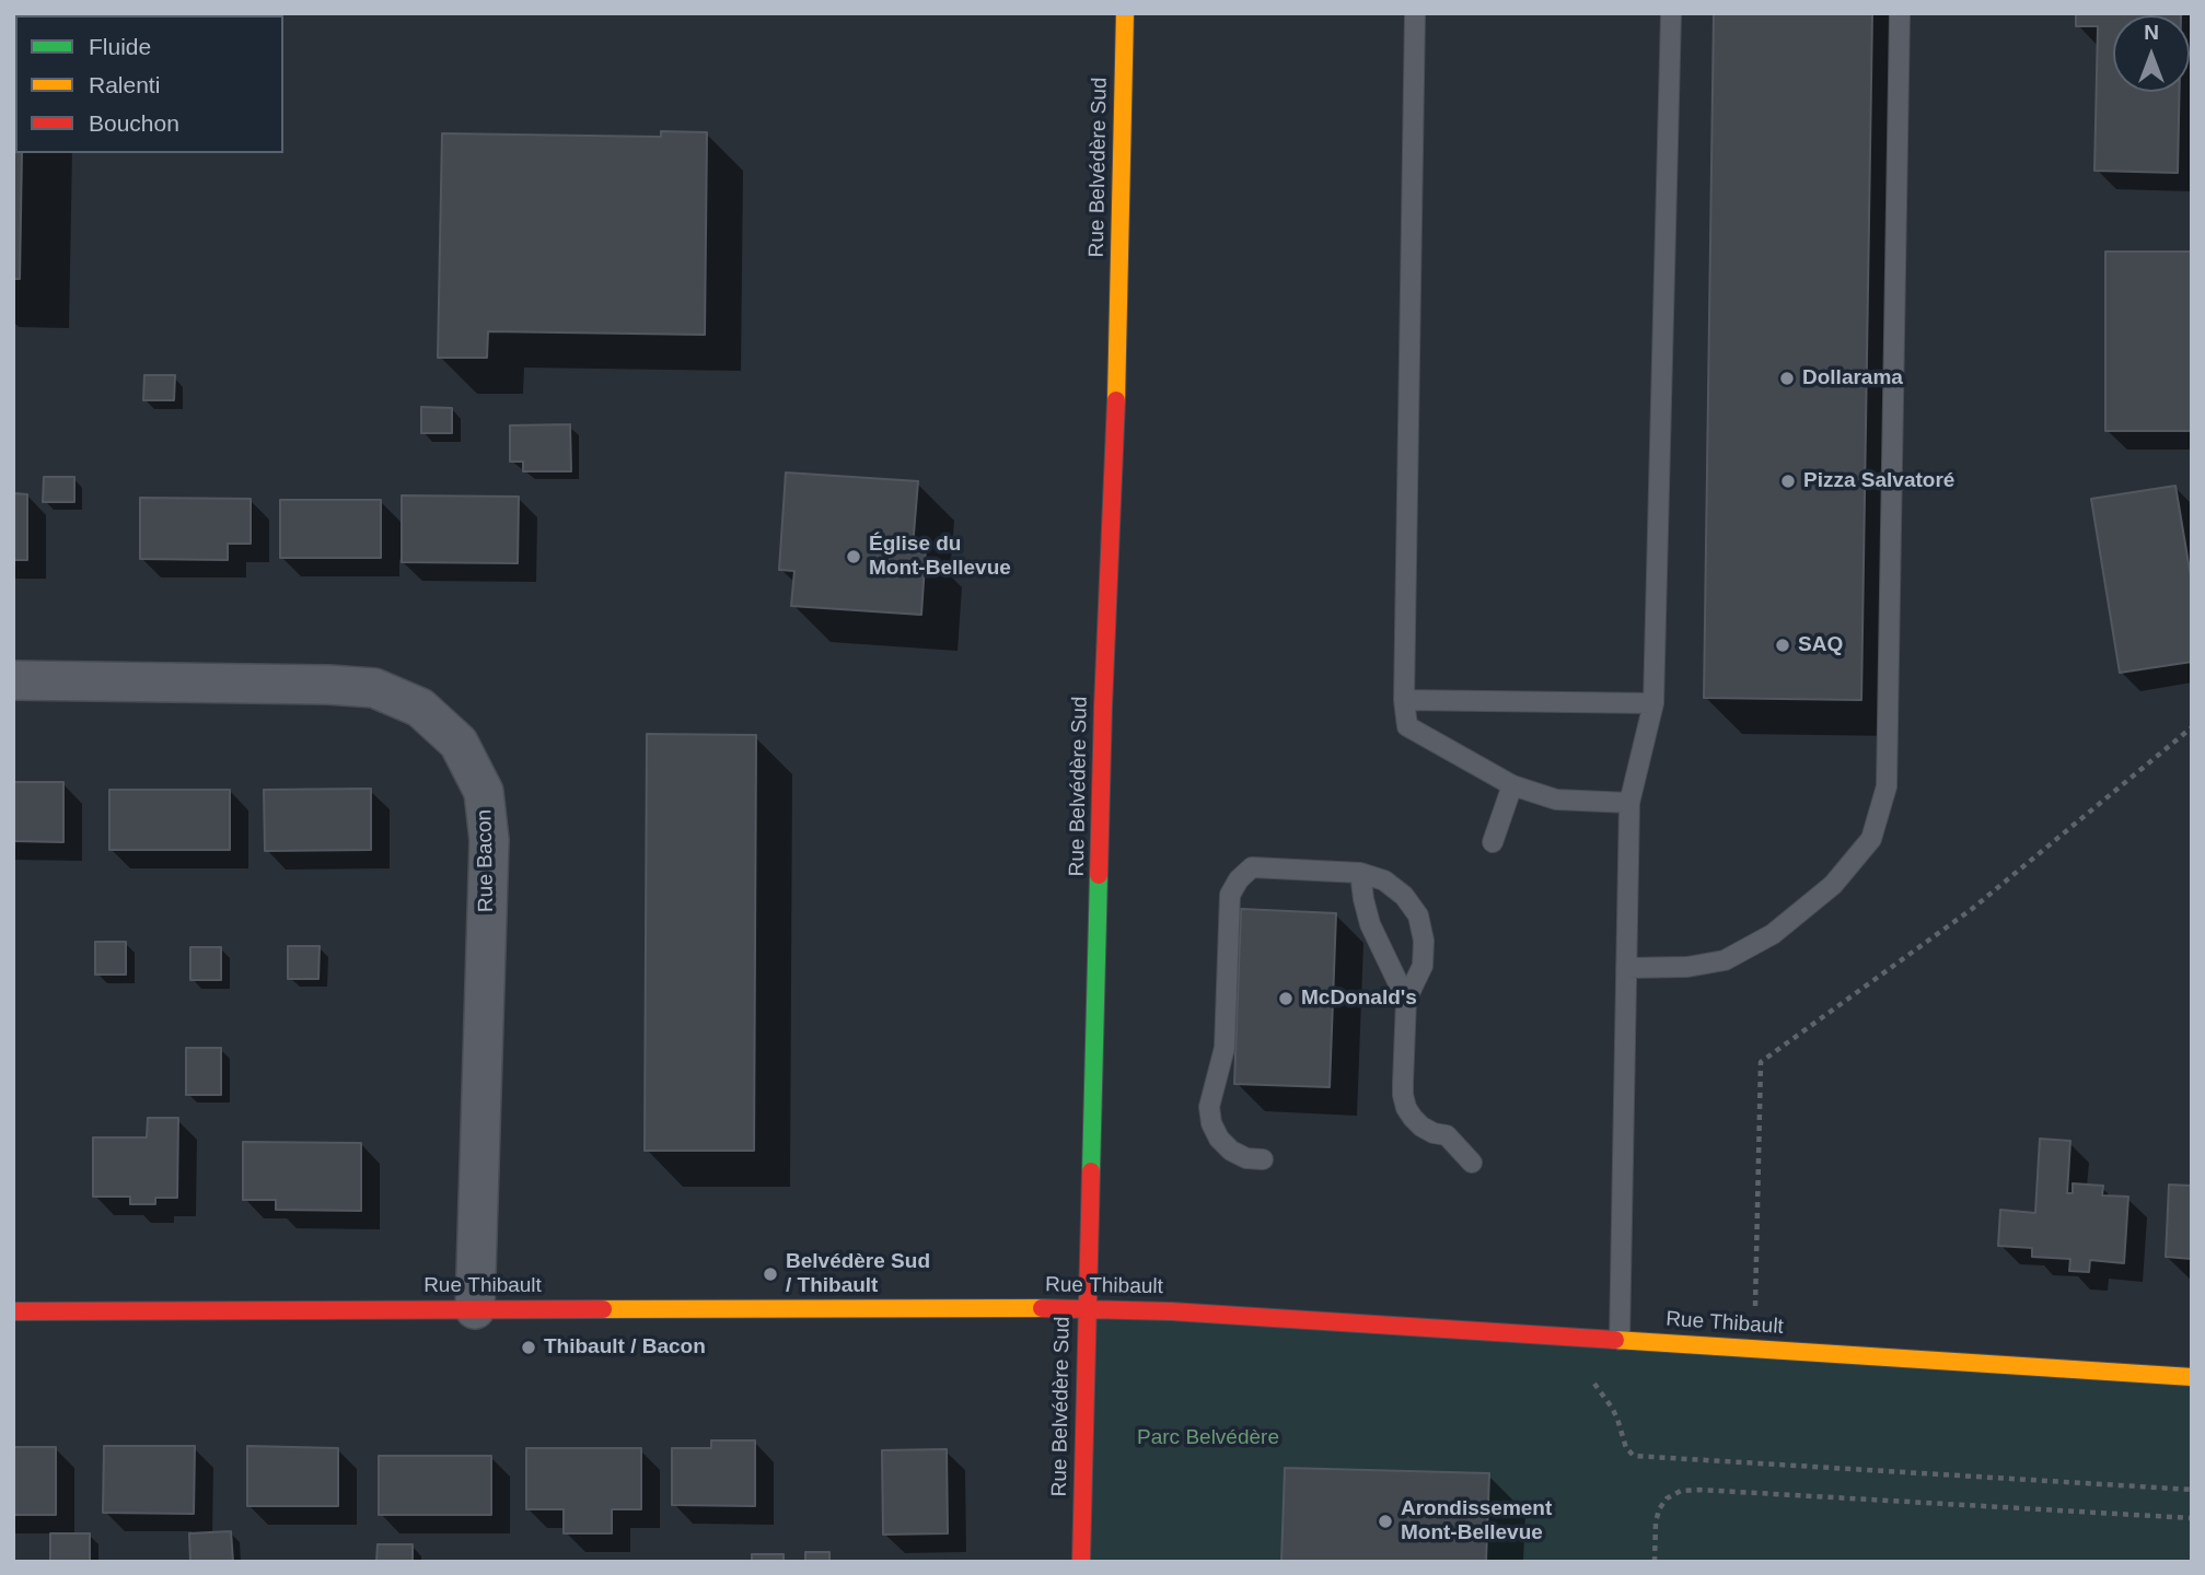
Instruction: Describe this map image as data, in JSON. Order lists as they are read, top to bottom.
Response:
{
  "streets": {
    "street": ["Rue Belvédère Sud", "Rue Bacon", "Rue Thibault"]
  },
  "crossings": [
    ["Rue Belvédère Sud", "Rue Thibault"],
    ["Rue Bacon", "Rue Thibault"]
  ],
  "parks": ["Parc Belvédère"],
  "places": [
    "Dollarama",
    "Pizza Salvatoré",
    "Église du Mont-Bellevue",
    "SAQ",
    "McDonald's",
    "Belvédère Sud / Thibault",
    "Thibault / Bacon",
    "Arondissement Mont-Bellevue"
  ],
  "legend": ["Fluide", "Ralenti", "Bouchon"],
  "north": "top"
}
